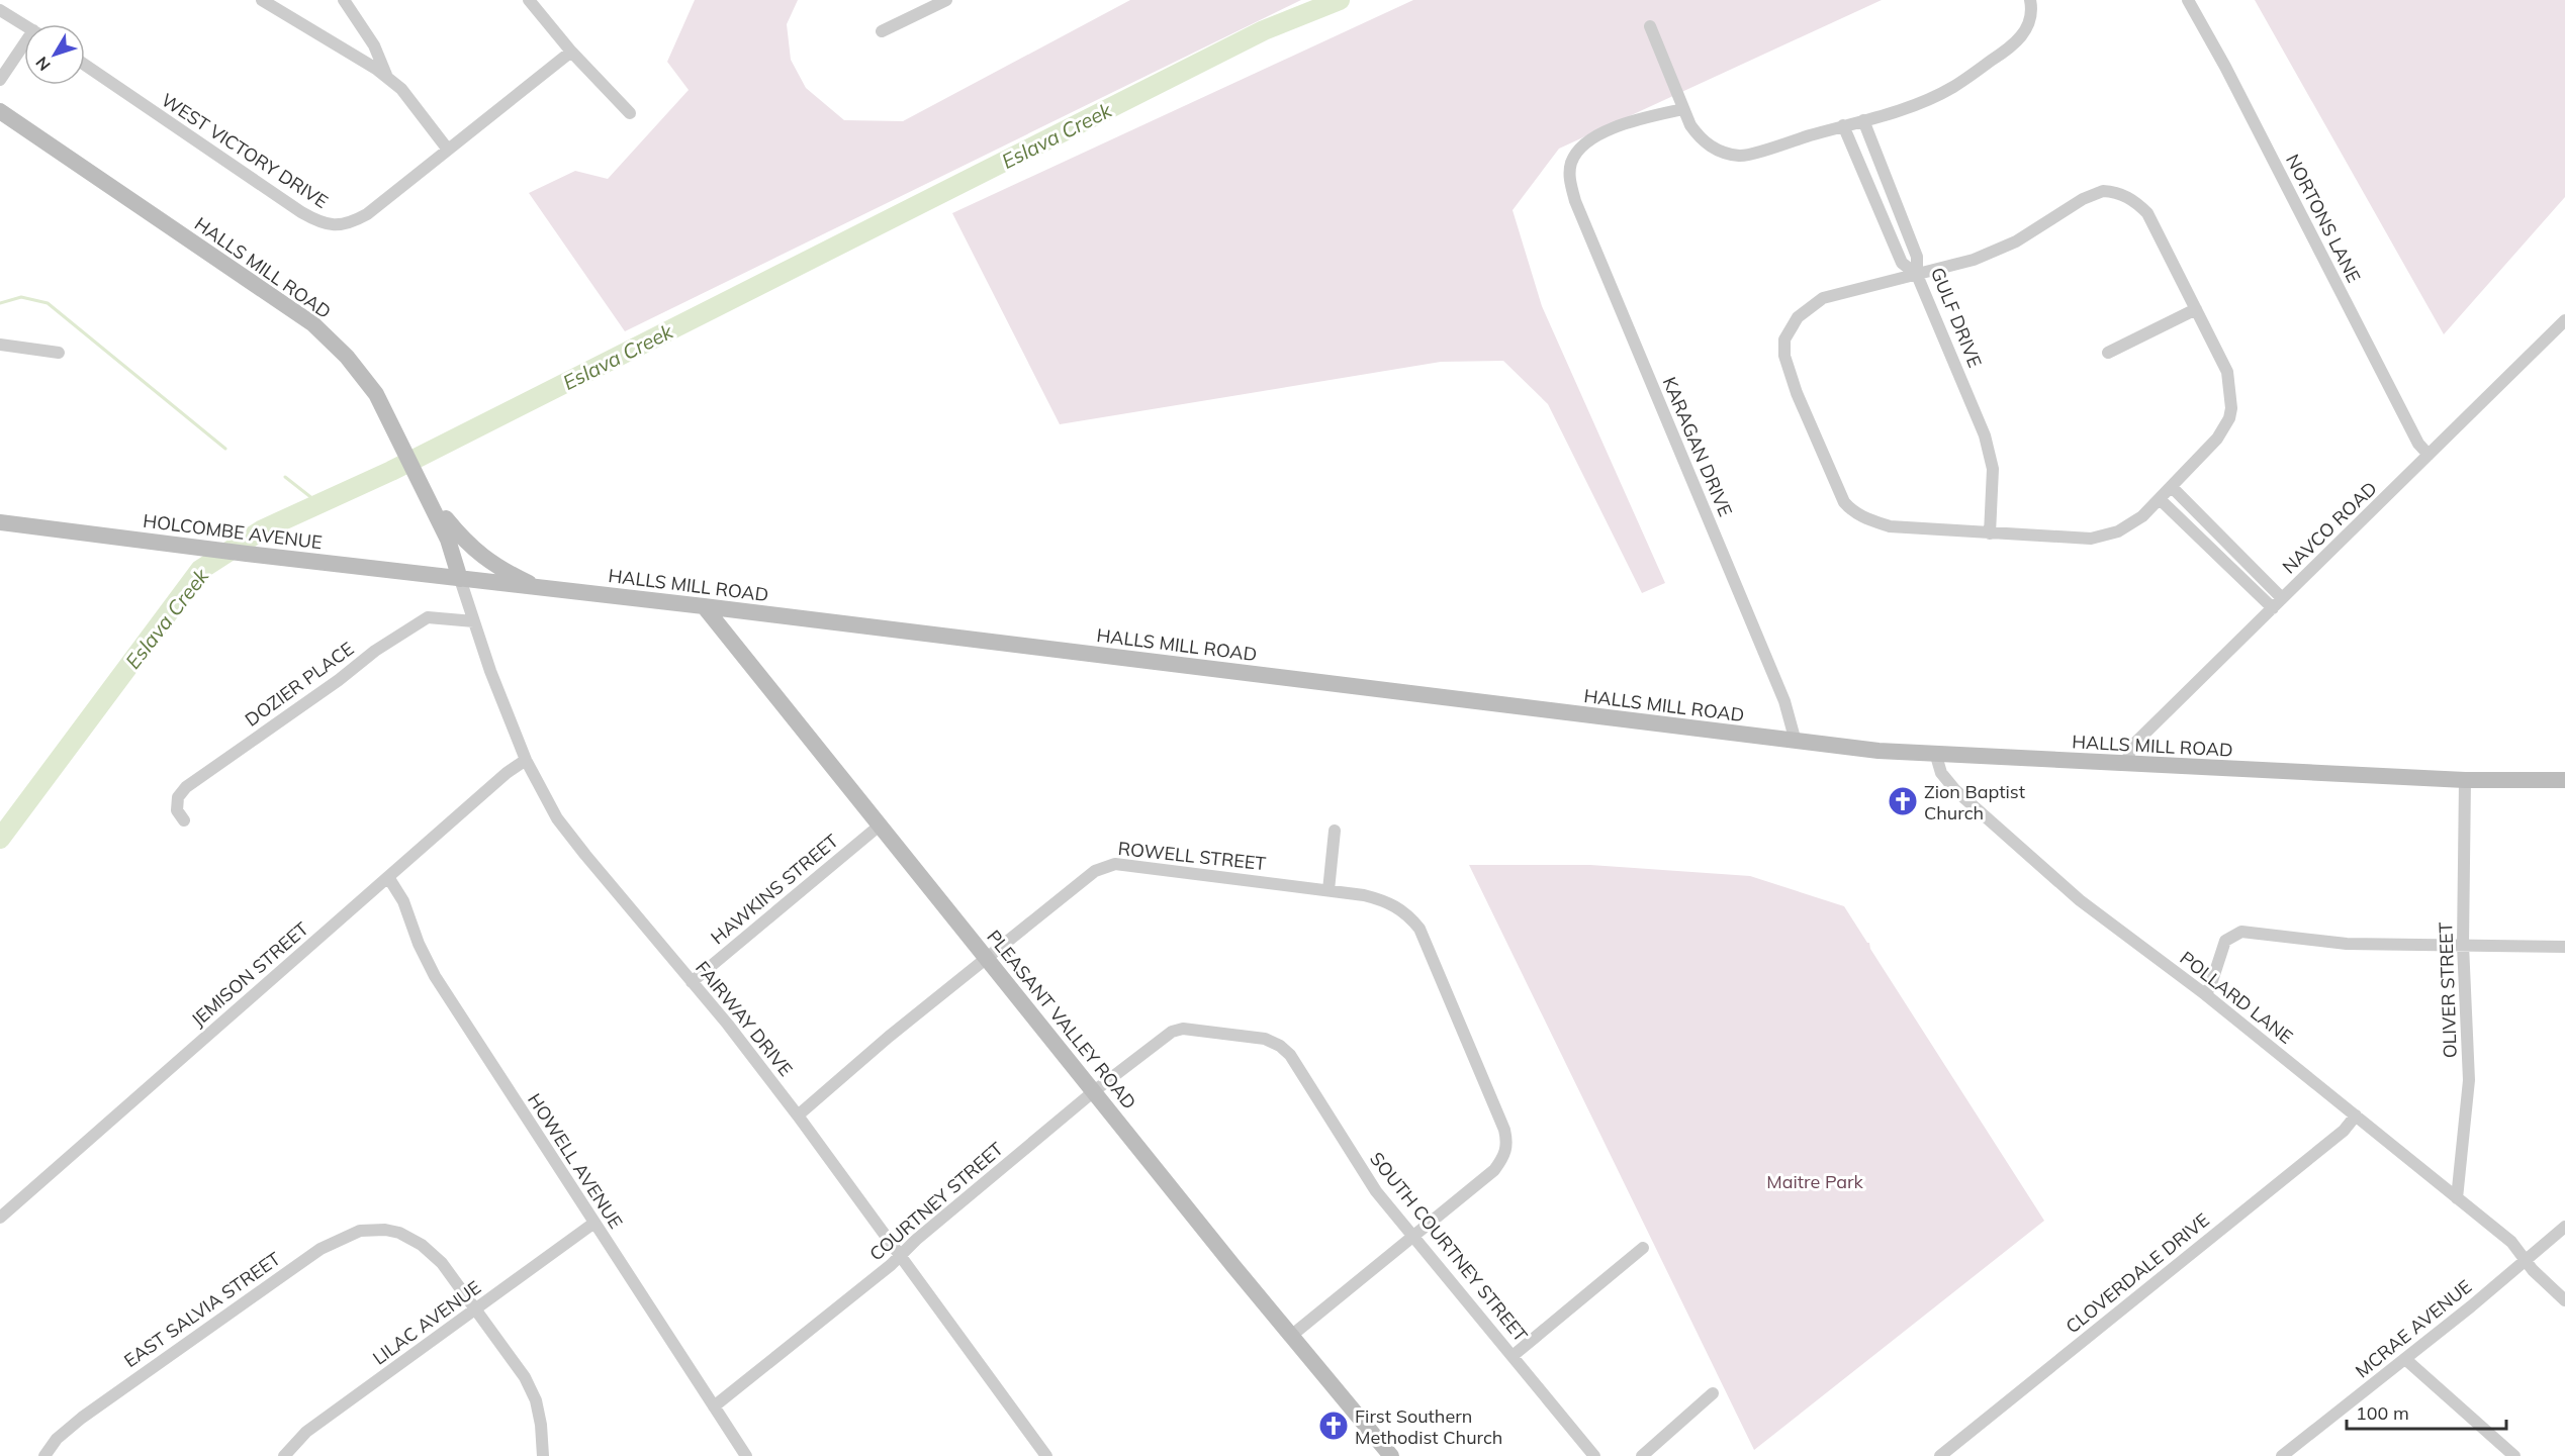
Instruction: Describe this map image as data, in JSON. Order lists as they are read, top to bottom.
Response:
{
  "streets": {
    "street": [
      "WEST VICTORY DRIVE",
      "NORTONS LANE",
      "HALLS MILL ROAD",
      "GULF DRIVE",
      "KARAGAN DRIVE",
      "NAVCO ROAD",
      "HOLCOMBE AVENUE",
      "DOZIER PLACE",
      "ROWELL STREET",
      "HAWKINS STREET",
      "JEMISON STREET",
      "OLIVER STREET",
      "POLLARD LANE",
      "FAIRWAY DRIVE",
      "PLEASANT VALLEY ROAD",
      "HOWELL AVENUE",
      "COURTNEY STREET",
      "SOUTH COURTNEY STREET",
      "CLOVERDALE DRIVE",
      "EAST SALVIA STREET",
      "LILAC AVENUE",
      "MCRAE AVENUE"
    ]
  },
  "crossings": [
    ["NORTONS LANE", "NAVCO ROAD"],
    ["HALLS MILL ROAD", "KARAGAN DRIVE"],
    ["HALLS MILL ROAD", "NAVCO ROAD"],
    ["HALLS MILL ROAD", "HOLCOMBE AVENUE"],
    ["HALLS MILL ROAD", "OLIVER STREET"],
    ["HALLS MILL ROAD", "POLLARD LANE"],
    ["HALLS MILL ROAD", "FAIRWAY DRIVE"],
    ["HALLS MILL ROAD", "PLEASANT VALLEY ROAD"],
    ["HOLCOMBE AVENUE", "FAIRWAY DRIVE"],
    ["DOZIER PLACE", "FAIRWAY DRIVE"],
    ["ROWELL STREET", "FAIRWAY DRIVE"],
    ["ROWELL STREET", "PLEASANT VALLEY ROAD"],
    ["ROWELL STREET", "SOUTH COURTNEY STREET"],
    ["HAWKINS STREET", "FAIRWAY DRIVE"],
    ["HAWKINS STREET", "PLEASANT VALLEY ROAD"],
    ["JEMISON STREET", "FAIRWAY DRIVE"],
    ["JEMISON STREET", "HOWELL AVENUE"],
    ["OLIVER STREET", "POLLARD LANE"],
    ["POLLARD LANE", "CLOVERDALE DRIVE"],
    ["POLLARD LANE", "MCRAE AVENUE"],
    ["FAIRWAY DRIVE", "COURTNEY STREET"],
    ["PLEASANT VALLEY ROAD", "COURTNEY STREET"],
    ["PLEASANT VALLEY ROAD", "SOUTH COURTNEY STREET"],
    ["HOWELL AVENUE", "COURTNEY STREET"],
    ["HOWELL AVENUE", "LILAC AVENUE"],
    ["COURTNEY STREET", "SOUTH COURTNEY STREET"],
    ["EAST SALVIA STREET", "LILAC AVENUE"]
  ],
  "water": ["Eslava Creek"],
  "parks": ["Maitre Park"],
  "places": {
    "church": ["Zion Baptist Church", "First Southern Methodist Church"]
  },
  "scale_bar": "100 m",
  "north": "bottom left"
}
